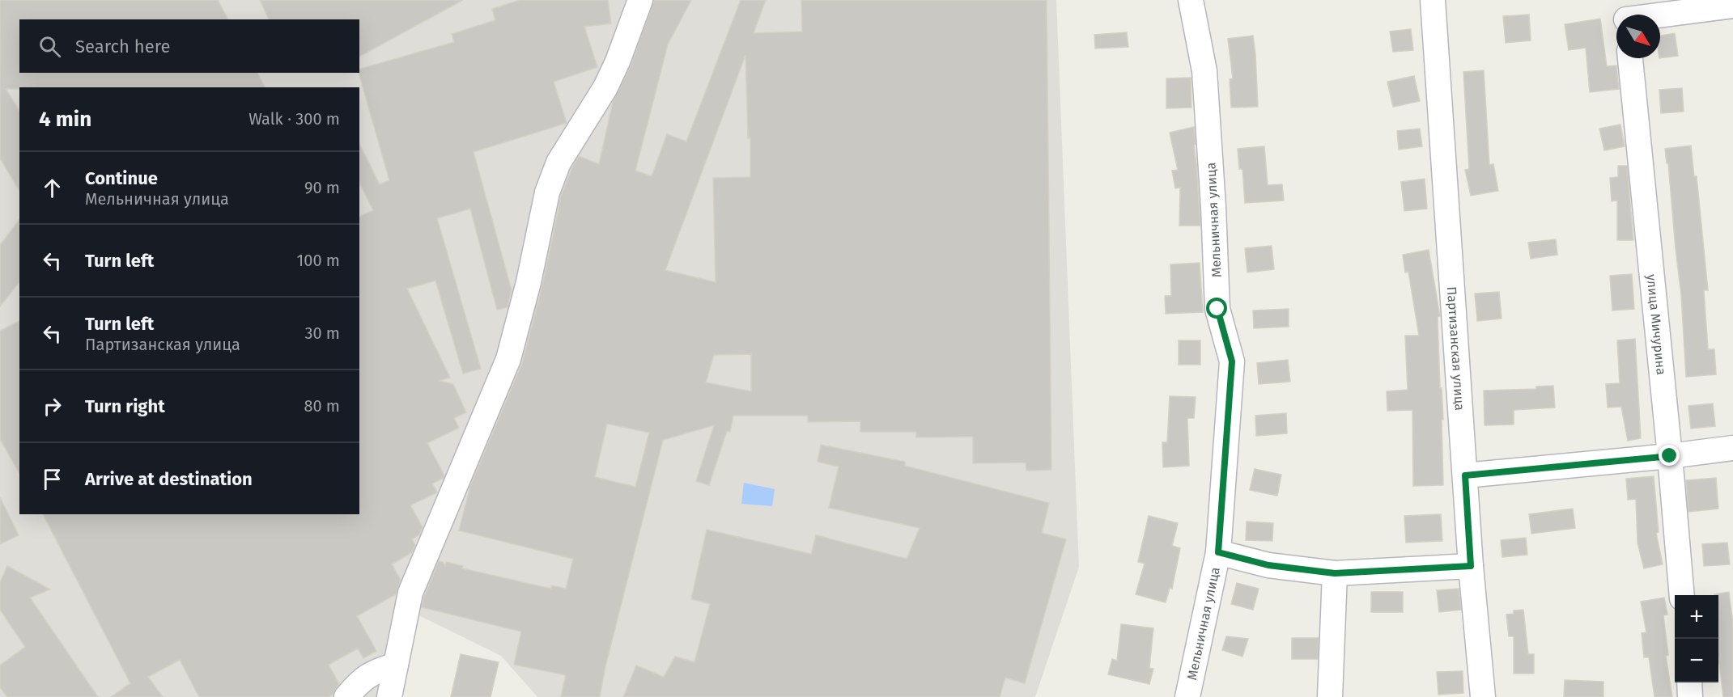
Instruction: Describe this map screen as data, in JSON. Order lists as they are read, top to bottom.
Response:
{
  "streets": {
    "street": ["Мельничная улица", "улица Мичурина", "Партизанская улица"]
  },
  "north": "bottom right",
  "page": {
    "search": "Search here",
    "heading": ["4 min", "Walk · 300 m"],
    "list": [
      ["Continue", "Мельничная улица", "90 m"],
      ["Turn left", "100 m"],
      ["Turn left", "Партизанская улица", "30 m"],
      ["Turn right", "80 m"],
      "Arrive at destination"
    ],
    "map_buttons": ["+", "−"]
  }
}
